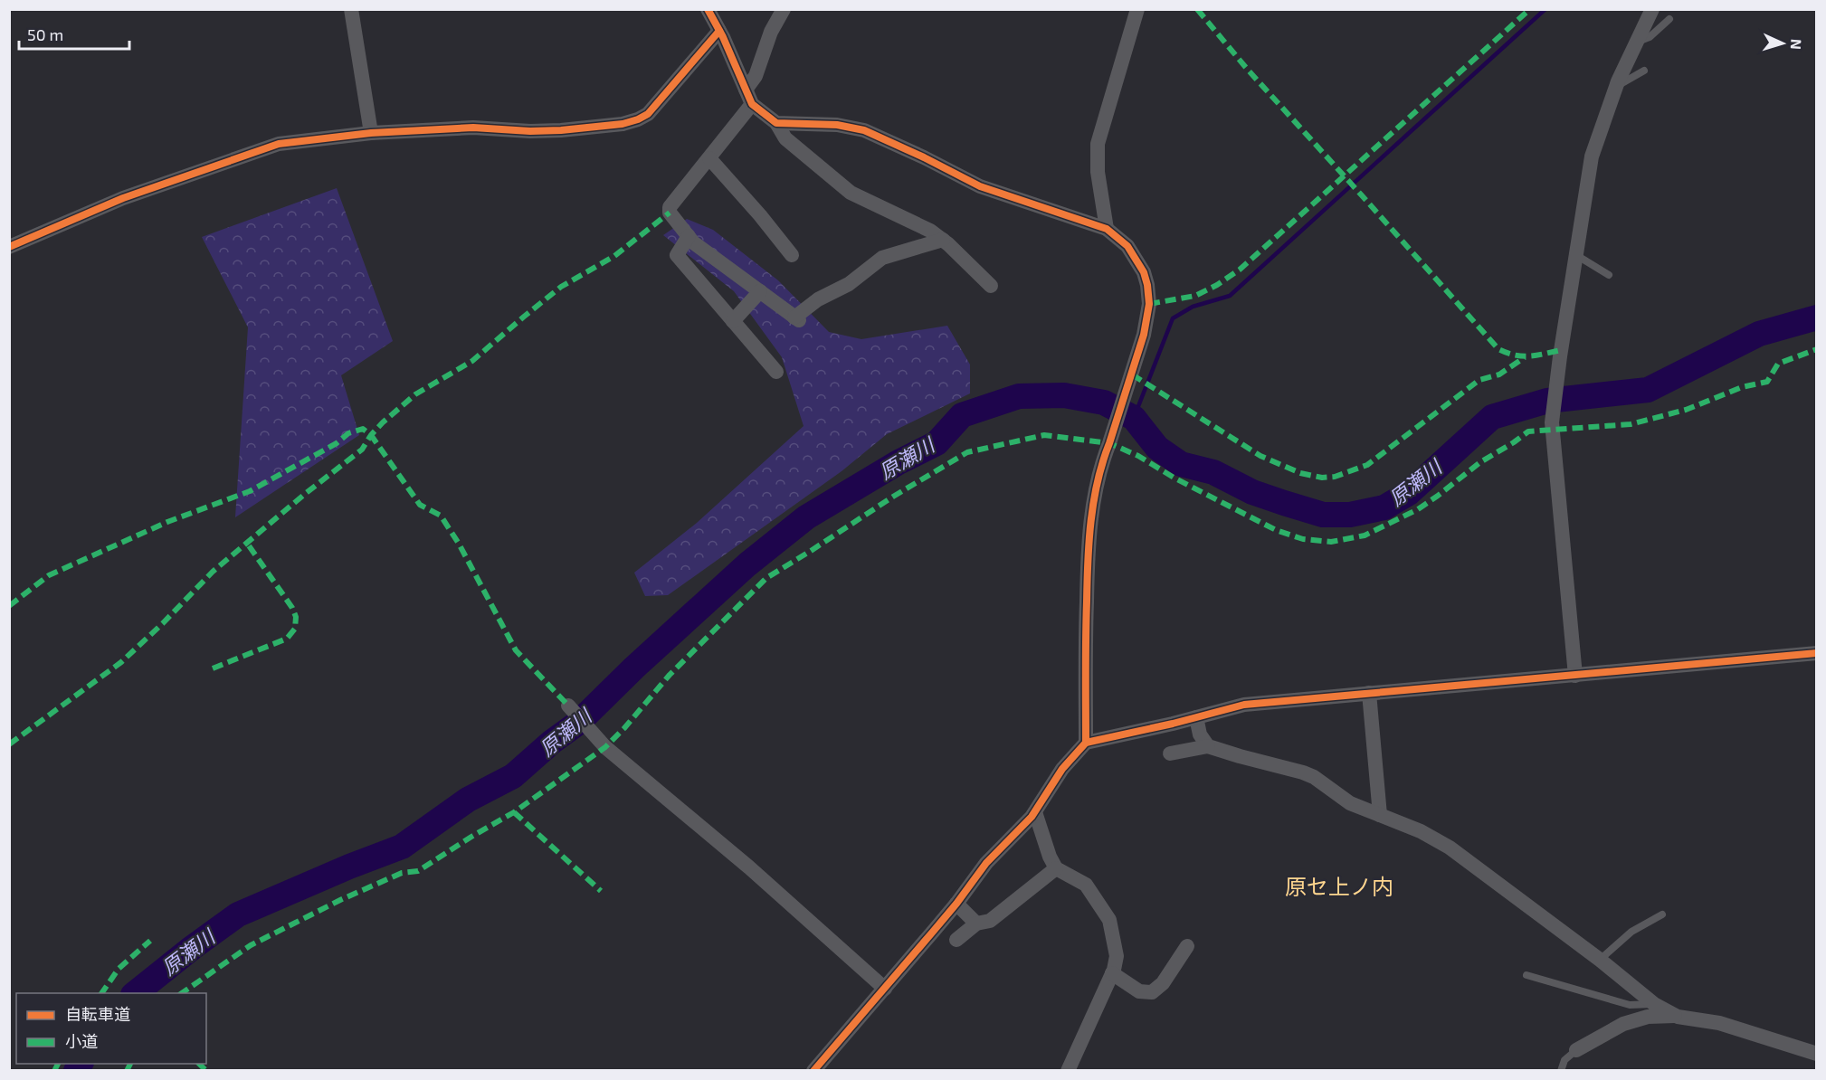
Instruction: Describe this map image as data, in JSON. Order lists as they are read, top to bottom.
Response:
{
  "districts": ["原セ上ノ内"],
  "water": ["原瀬川"],
  "legend": ["自転車道", "小道"],
  "scale_bar": "50 m",
  "north": "right"
}
